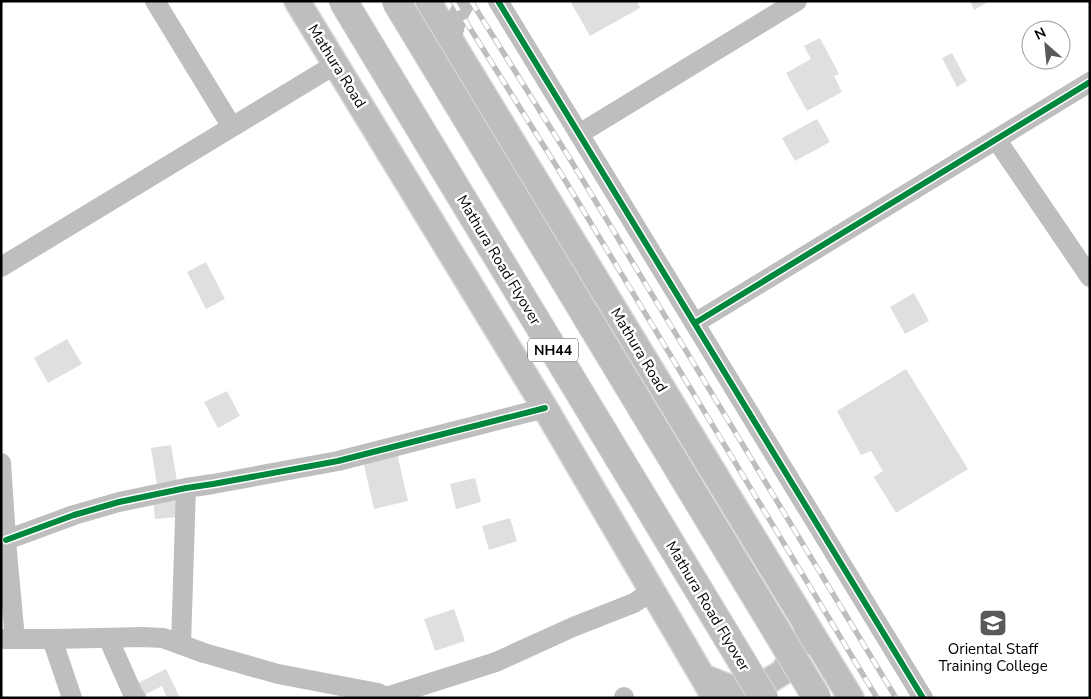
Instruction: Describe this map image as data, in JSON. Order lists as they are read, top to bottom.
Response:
{
  "streets": {
    "highway": ["Mathura Road Flyover", "NH44"],
    "main road": ["Mathura Road"]
  },
  "places": {
    "school or university": ["Oriental Staff Training College"]
  },
  "north": "top left"
}
